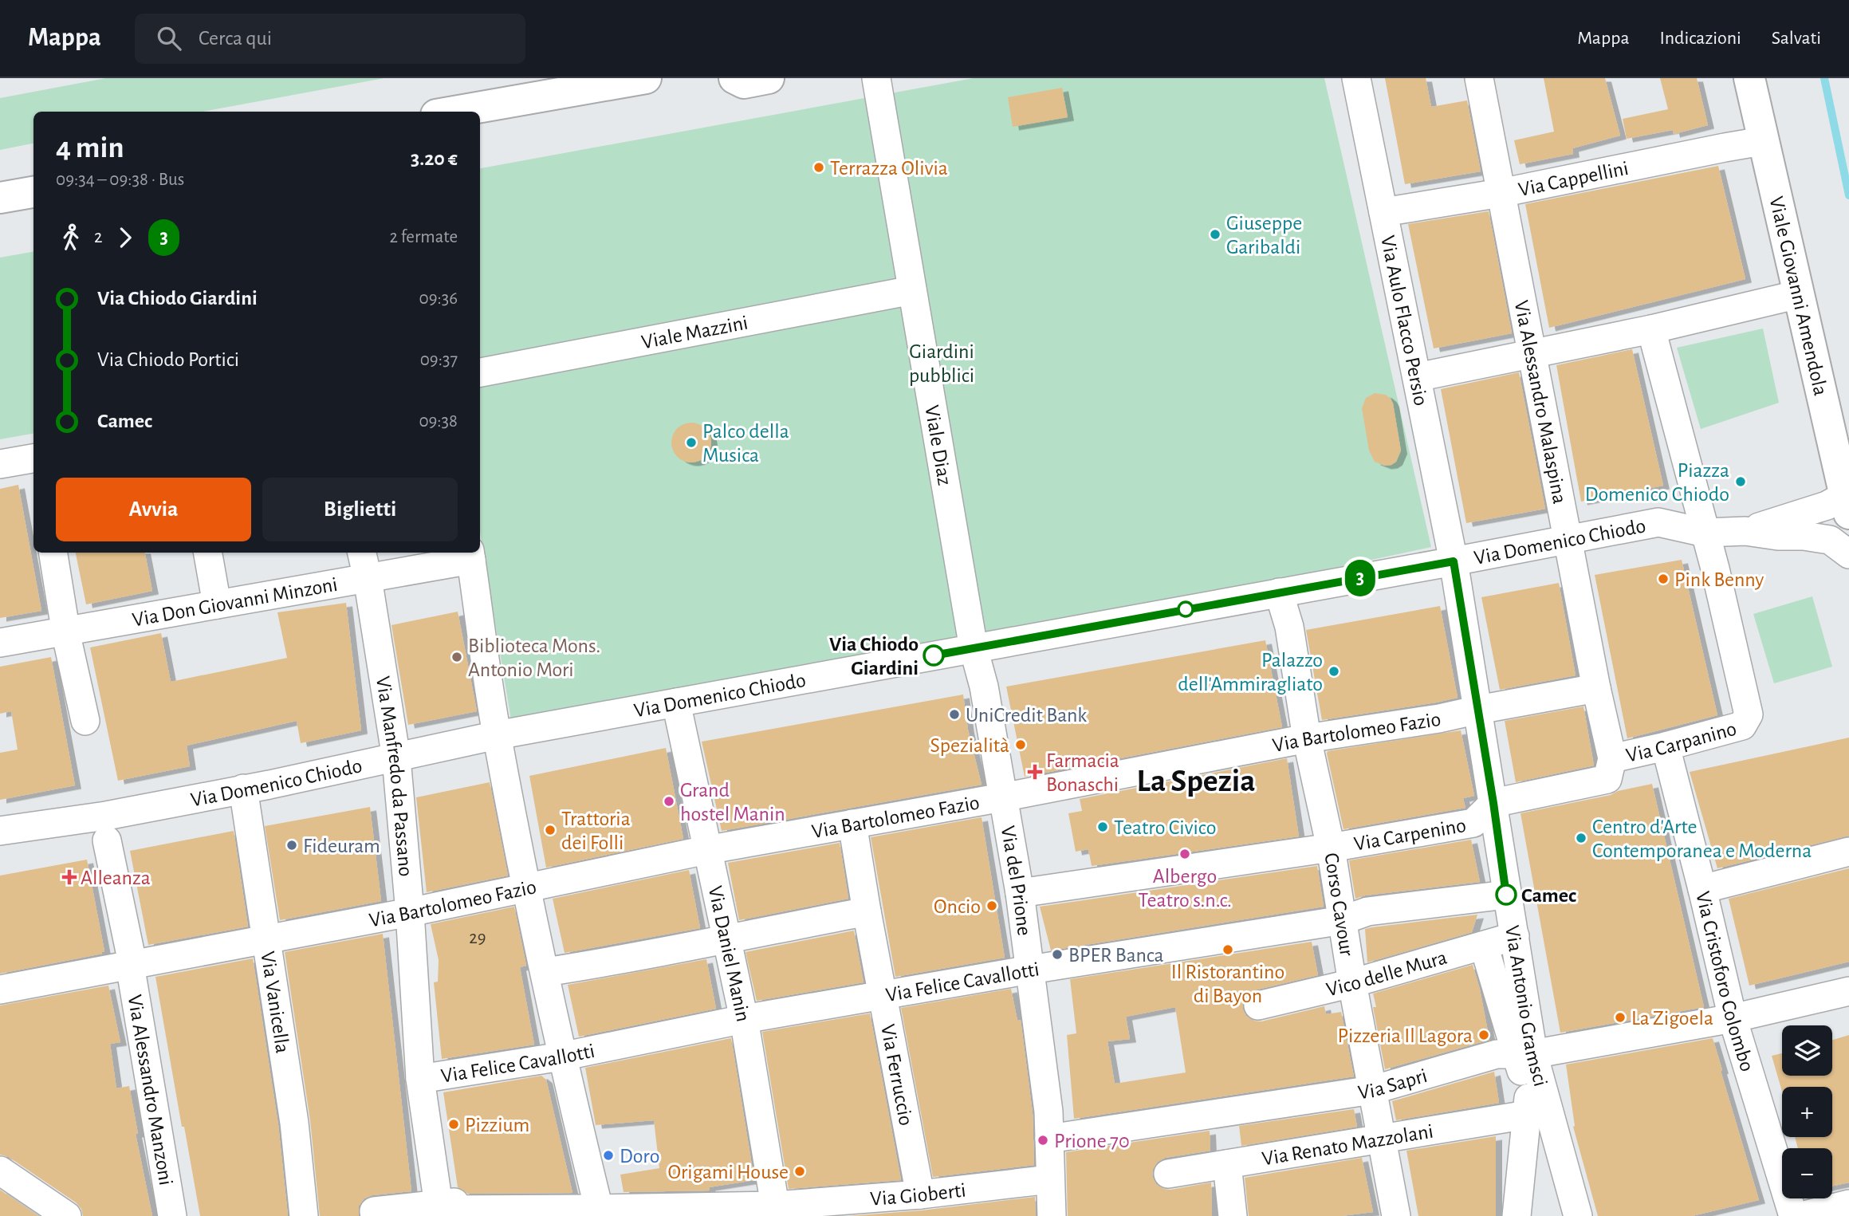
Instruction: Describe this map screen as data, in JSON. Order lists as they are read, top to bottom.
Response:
{
  "streets": {
    "main road": ["Viale Giovanni Amendola"],
    "street": [
      "Via Cappellini",
      "Via Aulo Flacco Persio",
      "Viale Mazzini",
      "Via Alessandro Malaspina",
      "Viale Diaz",
      "Via Domenico Chiodo",
      "Via Don Giovanni Minzoni",
      "Via Bartolomeo Fazio",
      "Via Carpanino",
      "Via Manfredo da Passano",
      "Via Carpenino",
      "Via del Prione",
      "Corso Cavour",
      "Via Daniel Manin",
      "Vico delle Mura",
      "Via Felice Cavallotti",
      "Via Cristoforo Colombo",
      "Via Vanicella",
      "Via Antonio Gramsci",
      "Via Ferruccio",
      "Via Sapri",
      "Via Alessandro Manzoni",
      "Via Renato Mazzolani",
      "Via Gioberti"
    ]
  },
  "crossings": [
    ["Via Cappellini", "Viale Giovanni Amendola"],
    ["Via Cappellini", "Via Aulo Flacco Persio"],
    ["Via Cappellini", "Via Alessandro Malaspina"],
    ["Via Aulo Flacco Persio", "Via Domenico Chiodo"],
    ["Via Aulo Flacco Persio", "Via Antonio Gramsci"],
    ["Viale Mazzini", "Viale Diaz"],
    ["Via Alessandro Malaspina", "Via Domenico Chiodo"],
    ["Via Alessandro Malaspina", "Via Bartolomeo Fazio"],
    ["Via Alessandro Malaspina", "Via Carpanino"],
    ["Viale Diaz", "Via Domenico Chiodo"],
    ["Viale Diaz", "Via del Prione"],
    ["Via Domenico Chiodo", "Via Carpanino"],
    ["Via Domenico Chiodo", "Via Manfredo da Passano"],
    ["Via Domenico Chiodo", "Via del Prione"],
    ["Via Domenico Chiodo", "Corso Cavour"],
    ["Via Domenico Chiodo", "Via Daniel Manin"],
    ["Via Domenico Chiodo", "Via Vanicella"],
    ["Via Domenico Chiodo", "Via Antonio Gramsci"],
    ["Via Don Giovanni Minzoni", "Via Manfredo da Passano"],
    ["Via Bartolomeo Fazio", "Via Manfredo da Passano"],
    ["Via Bartolomeo Fazio", "Via del Prione"],
    ["Via Bartolomeo Fazio", "Corso Cavour"],
    ["Via Bartolomeo Fazio", "Via Daniel Manin"],
    ["Via Bartolomeo Fazio", "Via Vanicella"],
    ["Via Bartolomeo Fazio", "Via Antonio Gramsci"],
    ["Via Bartolomeo Fazio", "Via Ferruccio"],
    ["Via Bartolomeo Fazio", "Via Alessandro Manzoni"],
    ["Via Carpanino", "Via Carpenino"],
    ["Via Carpanino", "Via Cristoforo Colombo"],
    ["Via Carpanino", "Via Antonio Gramsci"],
    ["Via Manfredo da Passano", "Via Felice Cavallotti"],
    ["Via Carpenino", "Via del Prione"],
    ["Via Carpenino", "Corso Cavour"],
    ["Via Carpenino", "Via Antonio Gramsci"],
    ["Via del Prione", "Via Felice Cavallotti"],
    ["Via del Prione", "Via Sapri"],
    ["Via del Prione", "Via Gioberti"],
    ["Corso Cavour", "Vico delle Mura"],
    ["Corso Cavour", "Via Felice Cavallotti"],
    ["Corso Cavour", "Via Sapri"],
    ["Corso Cavour", "Via Renato Mazzolani"],
    ["Via Daniel Manin", "Via Felice Cavallotti"],
    ["Via Daniel Manin", "Via Gioberti"],
    ["Vico delle Mura", "Via Antonio Gramsci"],
    ["Via Felice Cavallotti", "Via Antonio Gramsci"],
    ["Via Felice Cavallotti", "Via Ferruccio"],
    ["Via Cristoforo Colombo", "Via Sapri"],
    ["Via Antonio Gramsci", "Via Sapri"],
    ["Via Ferruccio", "Via Gioberti"]
  ],
  "districts": ["La Spezia"],
  "parks": ["Giardini pubblici"],
  "places": {
    "other": [
      "Terrazza Olivia",
      "Giuseppe Garibaldi",
      "Palco della Musica",
      "Piazza Domenico Chiodo",
      "Pink Benny",
      "Via Chiodo Giardini",
      "Biblioteca Mons. Antonio Mori",
      "Palazzo dell'Ammiragliato",
      "UniCredit Bank",
      "Spezialità",
      "Grand hostel Manin",
      "Teatro Civico",
      "Trattoria dei Folli",
      "Centro d'Arte Contemporanea e Moderna",
      "Fideuram",
      "Albergo Teatro s.n.c.",
      "Camec",
      "Oncio",
      "Il Ristorantino di Bayon",
      "BPER Banca",
      "La Zigoela",
      "Pizzeria Il Lagora",
      "Pizzium",
      "Prione 70",
      "Doro",
      "Origami House"
    ],
    "health": ["Farmacia Bonaschi", "Alleanza"]
  },
  "lines": ["bus line 3"],
  "house_numbers": ["29"],
  "page": {
    "header": "Mappa",
    "search": "Cerca qui",
    "nav": ["Mappa", "Indicazioni", "Salvati"],
    "on_map": "3",
    "heading": ["4 min", "09:34 – 09:38 · Bus", "3.20 €"],
    "legs": ["2", "3", "2 fermate"],
    "list": [
      {
        "name": "Via Chiodo Giardini",
        "value": "09:36"
      },
      {
        "name": "Via Chiodo Portici",
        "value": "09:37"
      },
      {
        "name": "Camec",
        "value": "09:38"
      }
    ],
    "buttons": ["Avvia", "Biglietti"],
    "map_buttons": ["+", "−"]
  }
}
